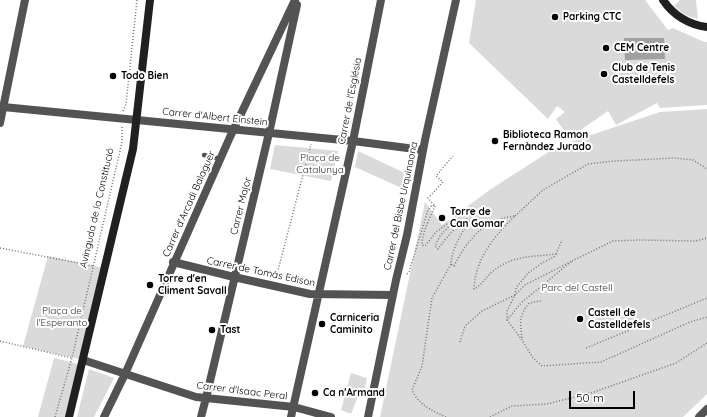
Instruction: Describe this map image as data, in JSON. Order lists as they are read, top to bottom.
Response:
{
  "streets": {
    "street": [
      "Carrer de l'Església",
      "Carrer d'Albert Einstein",
      "Carrer d'Arcadi Balaguer",
      "Carrer Major",
      "Carrer del Bisbe Urquinaona",
      "Carrer de Tomàs Edison",
      "Carrer d'Isaac Peral"
    ],
    "path": ["Avinguda de la Constitució"]
  },
  "crossings": [
    ["Carrer de l'Església", "Carrer d'Albert Einstein"],
    ["Carrer de l'Església", "Carrer de Tomàs Edison"],
    ["Carrer de l'Església", "Carrer d'Isaac Peral"],
    ["Carrer d'Albert Einstein", "Carrer d'Arcadi Balaguer"],
    ["Carrer d'Albert Einstein", "Carrer Major"],
    ["Carrer d'Albert Einstein", "Carrer del Bisbe Urquinaona"],
    ["Carrer d'Albert Einstein", "Avinguda de la Constitució"],
    ["Carrer d'Arcadi Balaguer", "Carrer Major"],
    ["Carrer d'Arcadi Balaguer", "Carrer de Tomàs Edison"],
    ["Carrer d'Arcadi Balaguer", "Carrer d'Isaac Peral"],
    ["Carrer Major", "Carrer de Tomàs Edison"],
    ["Carrer Major", "Carrer d'Isaac Peral"],
    ["Carrer del Bisbe Urquinaona", "Carrer de Tomàs Edison"]
  ],
  "parks": ["Plaça de Catalunya", "Parc del Castell", "Plaça de l'Esperanto"],
  "places": [
    "Parking CTC",
    "CEM Centre",
    "Club de Tenis Castelldefels",
    "Todo Bien",
    "Biblioteca Ramon Fernàndez Jurado",
    "Torre de Can Gomar",
    "Torre d'en Climent Savall",
    "Castell de Castelldefels",
    "Carniceria Caminito",
    "Tast",
    "Ca n'Armand"
  ],
  "scale_bar": "50 m"
}
